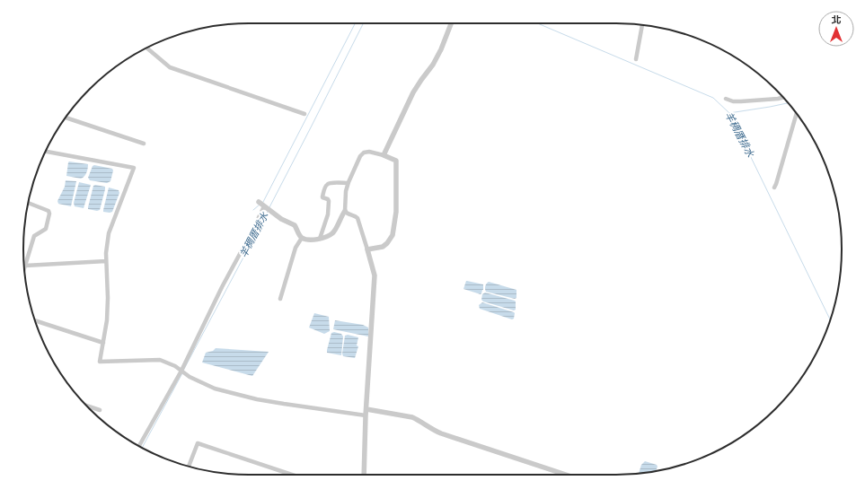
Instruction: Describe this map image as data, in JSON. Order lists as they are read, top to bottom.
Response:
{
  "water": ["羊稠厝排水"],
  "north": "top"
}
